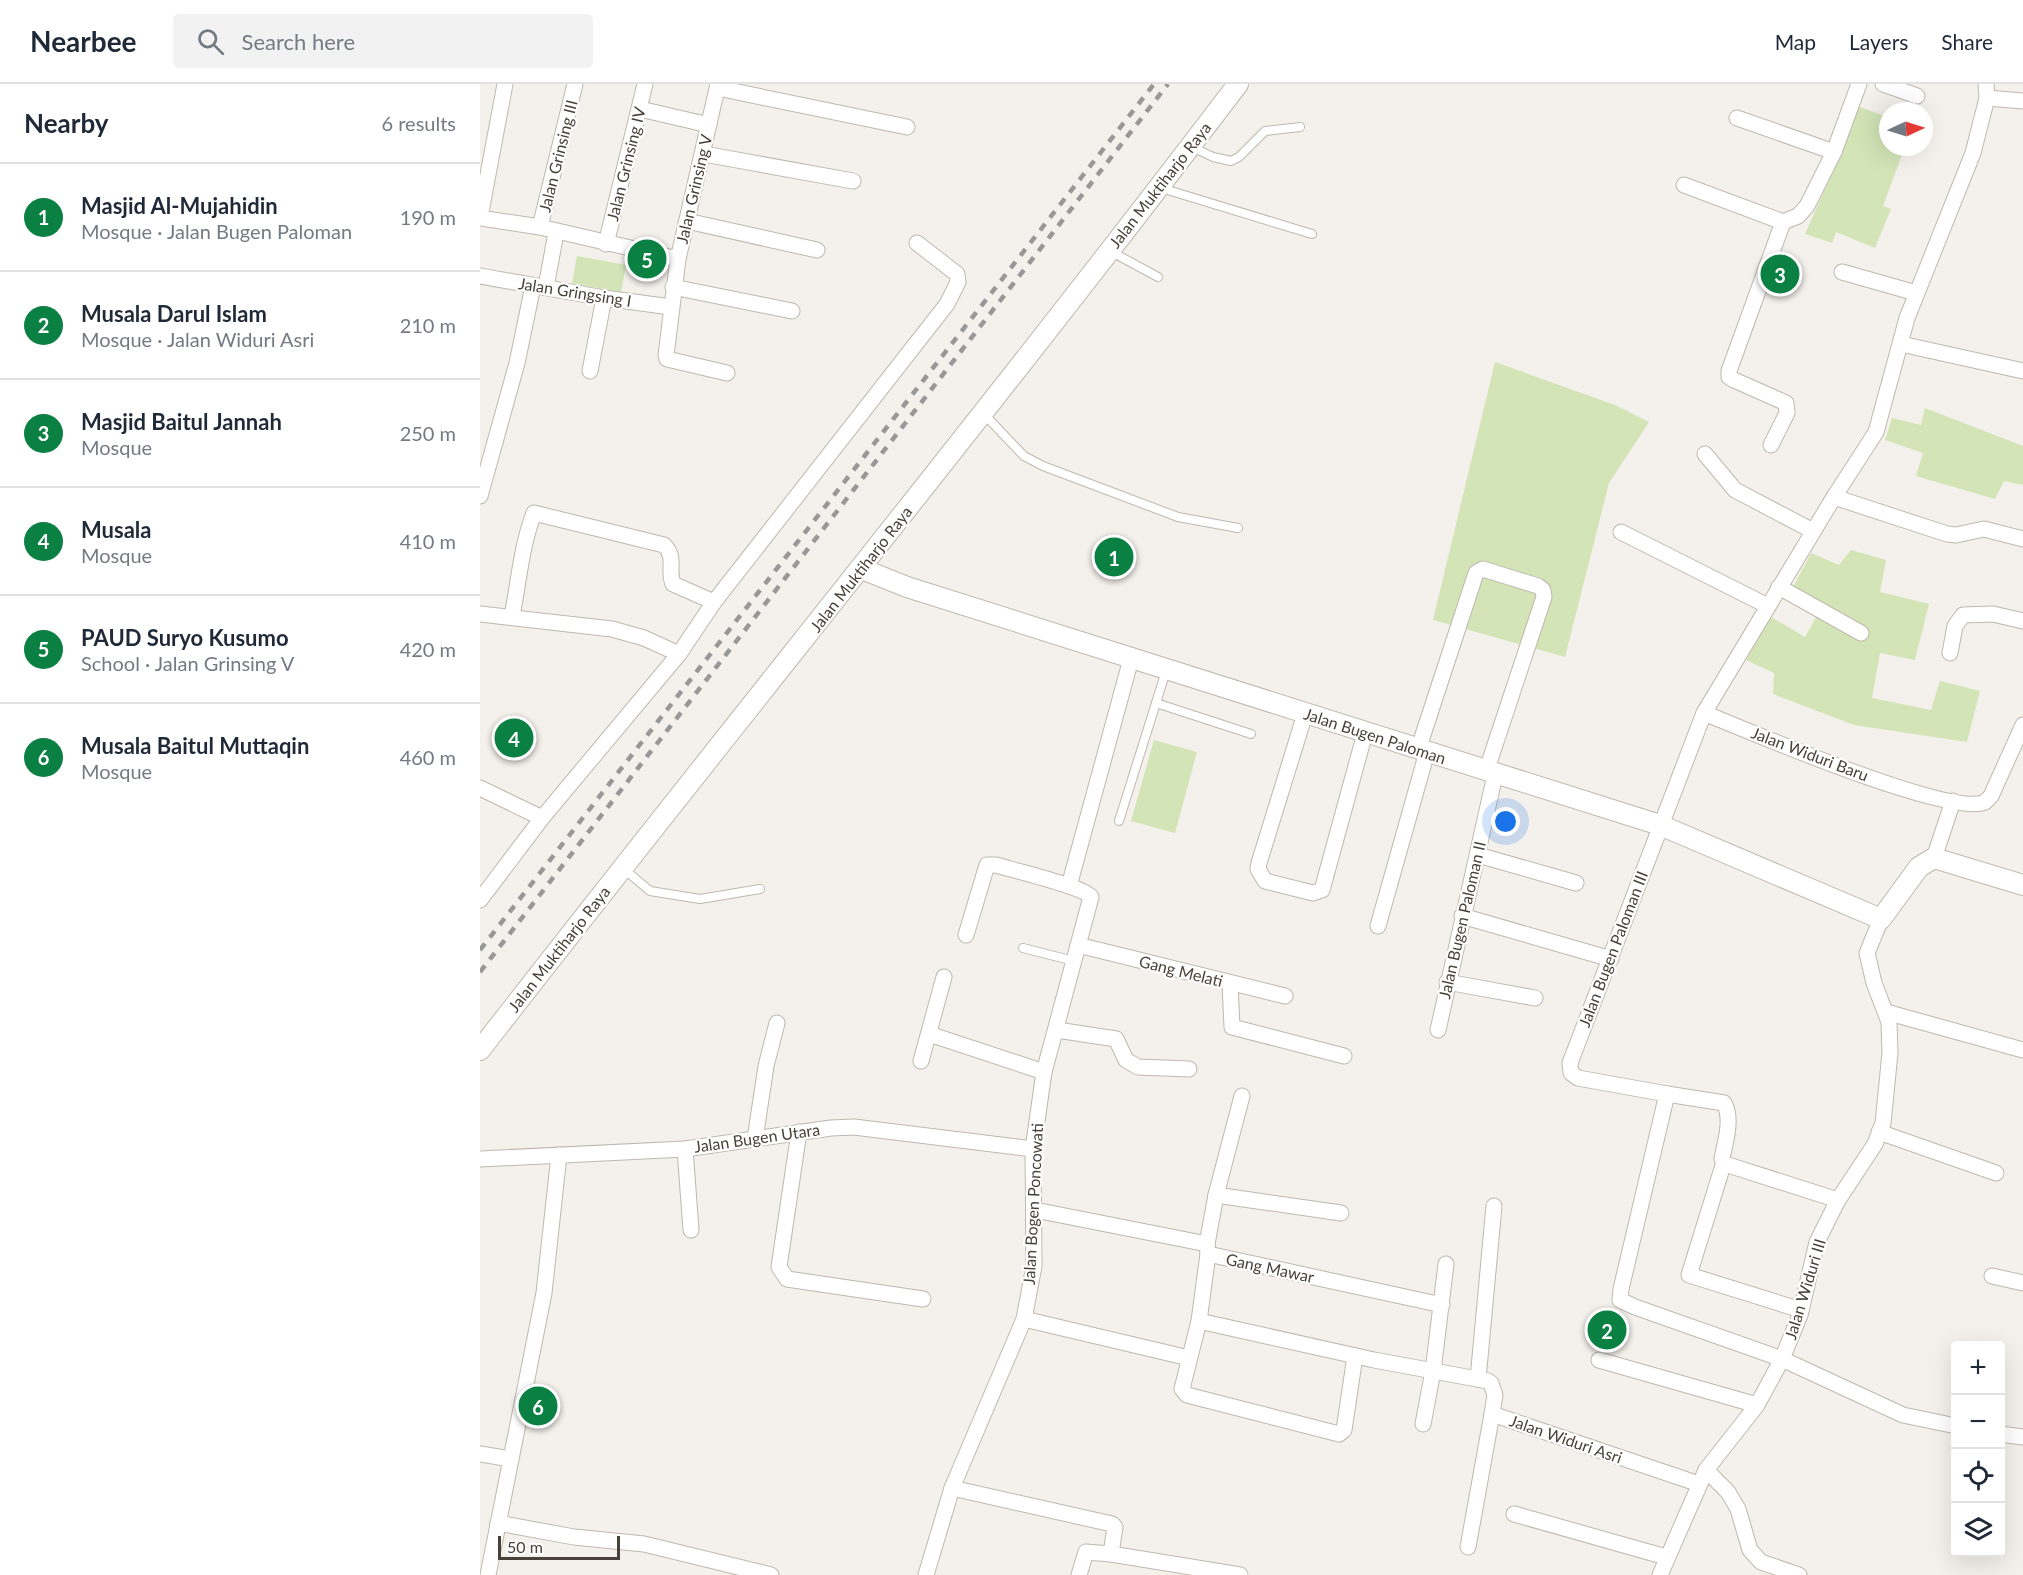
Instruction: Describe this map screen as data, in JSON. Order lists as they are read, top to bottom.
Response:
{
  "streets": {
    "street": [
      "Jalan Grinsing III",
      "Jalan Grinsing IV",
      "Jalan Muktiharjo Raya",
      "Jalan Grinsing V",
      "Jalan Gringsing I",
      "Jalan Bugen Paloman",
      "Jalan Widuri Baru",
      "Jalan Bugen Paloman II",
      "Jalan Bugen Paloman III",
      "Gang Melati",
      "Jalan Bugen Utara",
      "Jalan Bogen Poncowati",
      "Gang Mawar",
      "Jalan Widuri III",
      "Jalan Widuri Asri"
    ]
  },
  "crossings": [
    ["Jalan Grinsing IV", "Jalan Grinsing V"],
    ["Jalan Muktiharjo Raya", "Jalan Bugen Paloman"],
    ["Jalan Grinsing V", "Jalan Gringsing I"],
    ["Jalan Bugen Paloman", "Jalan Bugen Paloman II"],
    ["Jalan Bugen Paloman", "Jalan Bugen Paloman III"],
    ["Jalan Bugen Paloman", "Jalan Widuri III"],
    ["Jalan Widuri Baru", "Jalan Bugen Paloman III"],
    ["Gang Melati", "Jalan Bogen Poncowati"],
    ["Jalan Bugen Utara", "Jalan Bogen Poncowati"],
    ["Jalan Bogen Poncowati", "Gang Mawar"],
    ["Jalan Widuri III", "Jalan Widuri Asri"]
  ],
  "scale_bar": "50 m",
  "north": "right",
  "page": {
    "header": "Nearbee",
    "search": "Search here",
    "nav": ["Map", "Layers", "Share"],
    "heading": ["Nearby", "6 results"],
    "list": [
      {
        "mark": "1",
        "name": "Masjid Al-Mujahidin",
        "note": "Mosque · Jalan Bugen Paloman",
        "value": "190 m"
      },
      {
        "mark": "2",
        "name": "Musala Darul Islam",
        "note": "Mosque · Jalan Widuri Asri",
        "value": "210 m"
      },
      {
        "mark": "3",
        "name": "Masjid Baitul Jannah",
        "note": "Mosque",
        "value": "250 m"
      },
      {
        "mark": "4",
        "name": "Musala",
        "note": "Mosque",
        "value": "410 m"
      },
      {
        "mark": "5",
        "name": "PAUD Suryo Kusumo",
        "note": "School · Jalan Grinsing V",
        "value": "420 m"
      },
      {
        "mark": "6",
        "name": "Musala Baitul Muttaqin",
        "note": "Mosque",
        "value": "460 m"
      }
    ],
    "pins": [
      "5",
      "3",
      "1",
      "4",
      "2",
      "6"
    ],
    "map_buttons": ["+", "−"],
    "scale": "50 m"
  }
}
